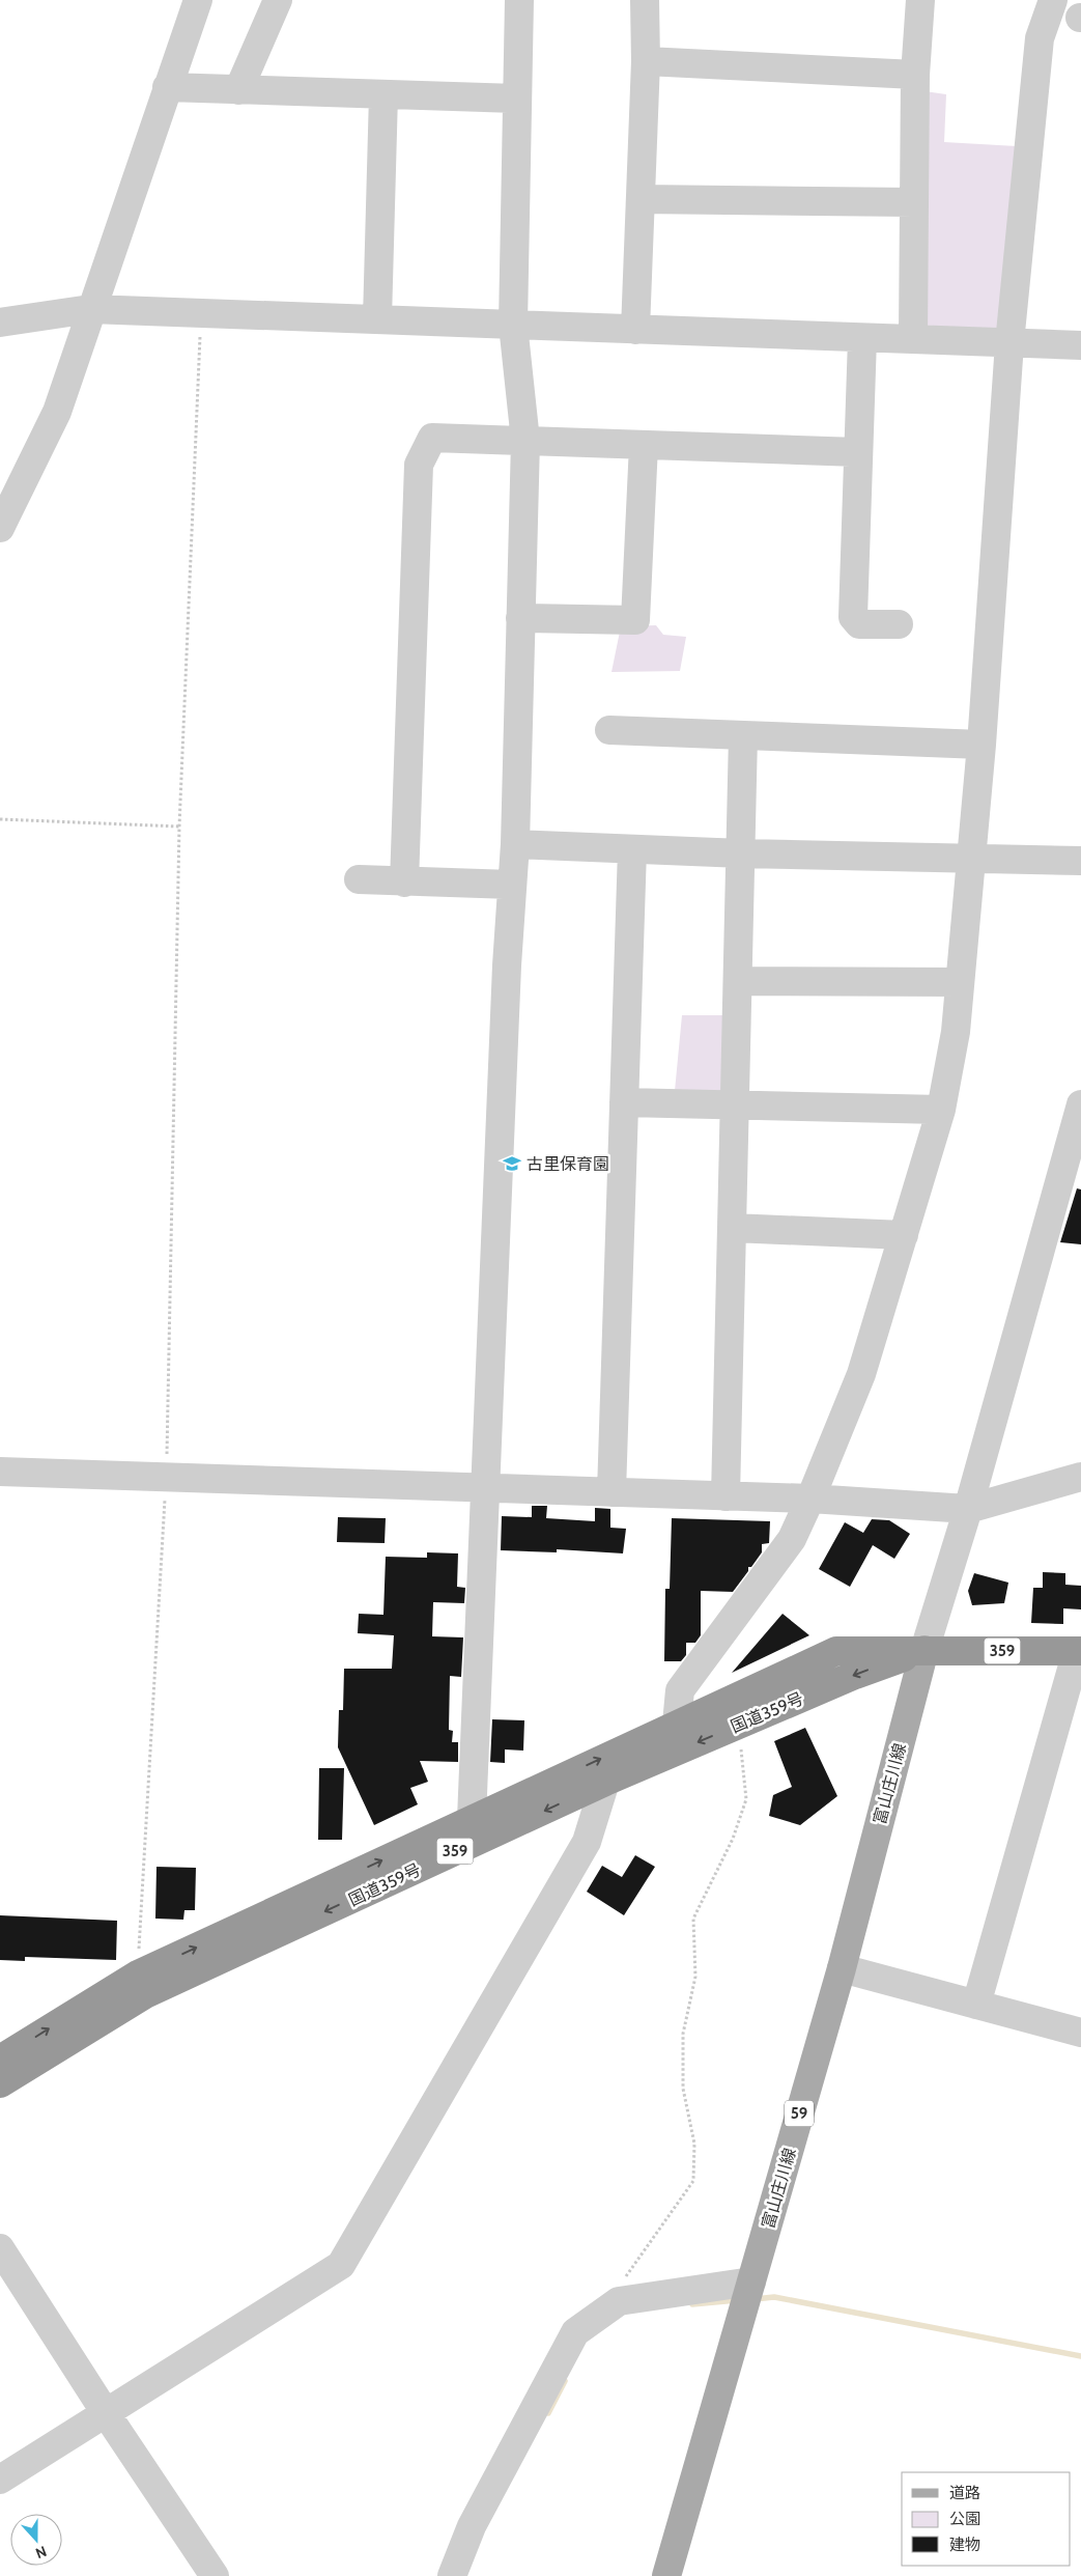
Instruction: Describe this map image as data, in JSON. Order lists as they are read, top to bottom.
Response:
{
  "streets": {
    "highway": ["359", "国道359号"],
    "main road": ["富山庄川線", "59"]
  },
  "crossings": [
    ["国道359号", "富山庄川線"]
  ],
  "places": {
    "school or university": ["古里保育園"]
  },
  "legend": ["道路", "公園", "建物"],
  "north": "bottom"
}
